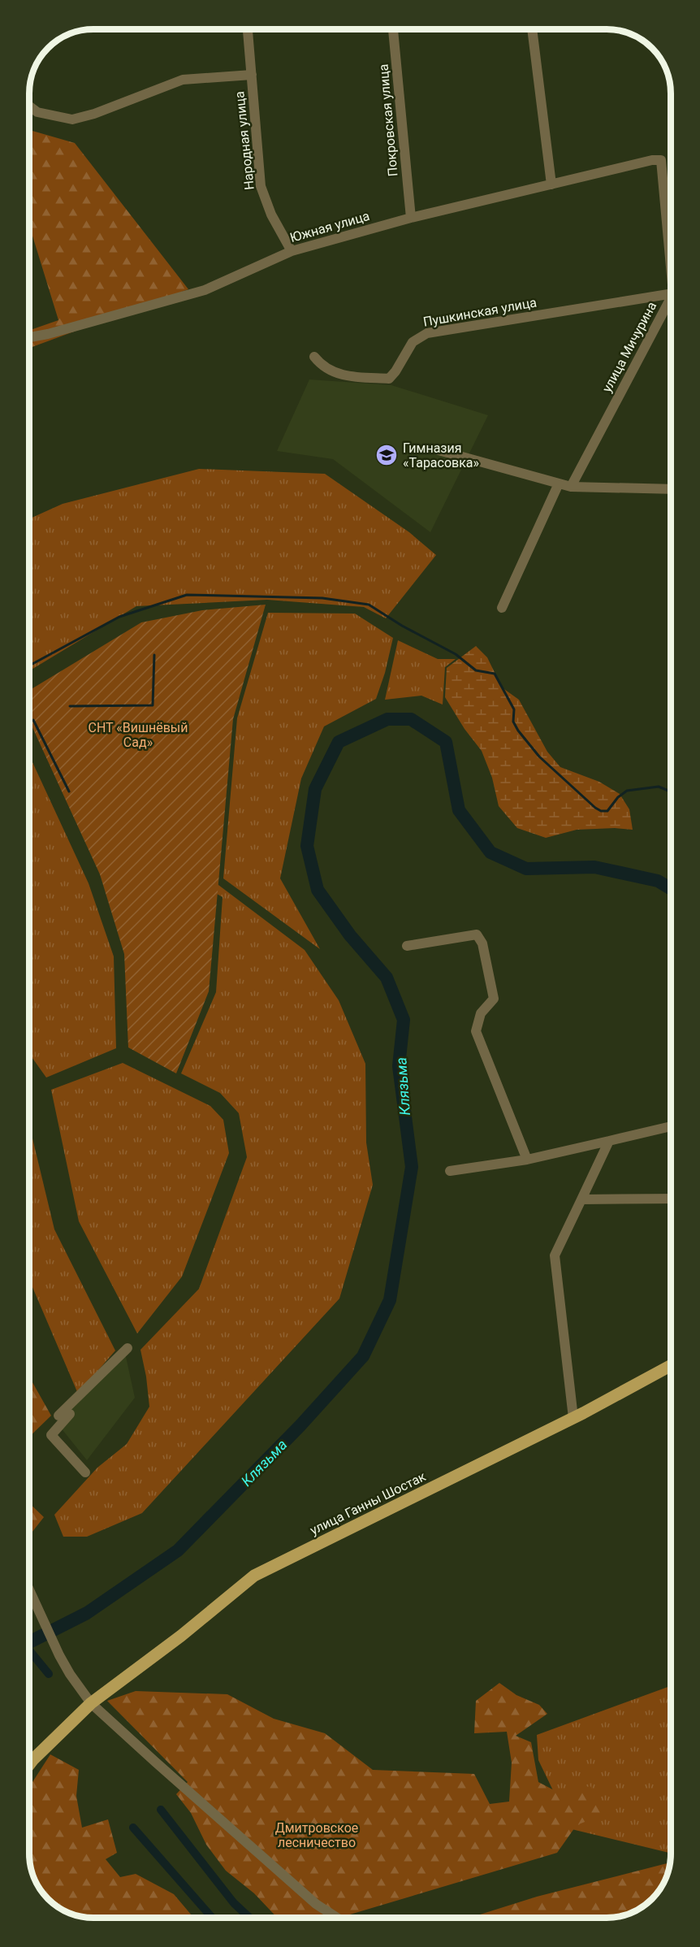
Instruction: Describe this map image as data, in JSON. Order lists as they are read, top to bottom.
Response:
{
  "streets": {
    "main road": ["улица Ганны Шостак"],
    "street": [
      "Покровская улица",
      "Народная улица",
      "Южная улица",
      "Пушкинская улица",
      "улица Мичурина"
    ]
  },
  "crossings": [
    ["Покровская улица", "Южная улица"],
    ["Народная улица", "Южная улица"],
    ["Южная улица", "улица Мичурина"]
  ],
  "water": ["Клязьма"],
  "parks": ["СНТ «Вишнёвый Сад»", "Дмитровское лесничество"],
  "places": {
    "school or university": ["Гимназия «Тарасовка»"]
  }
}
